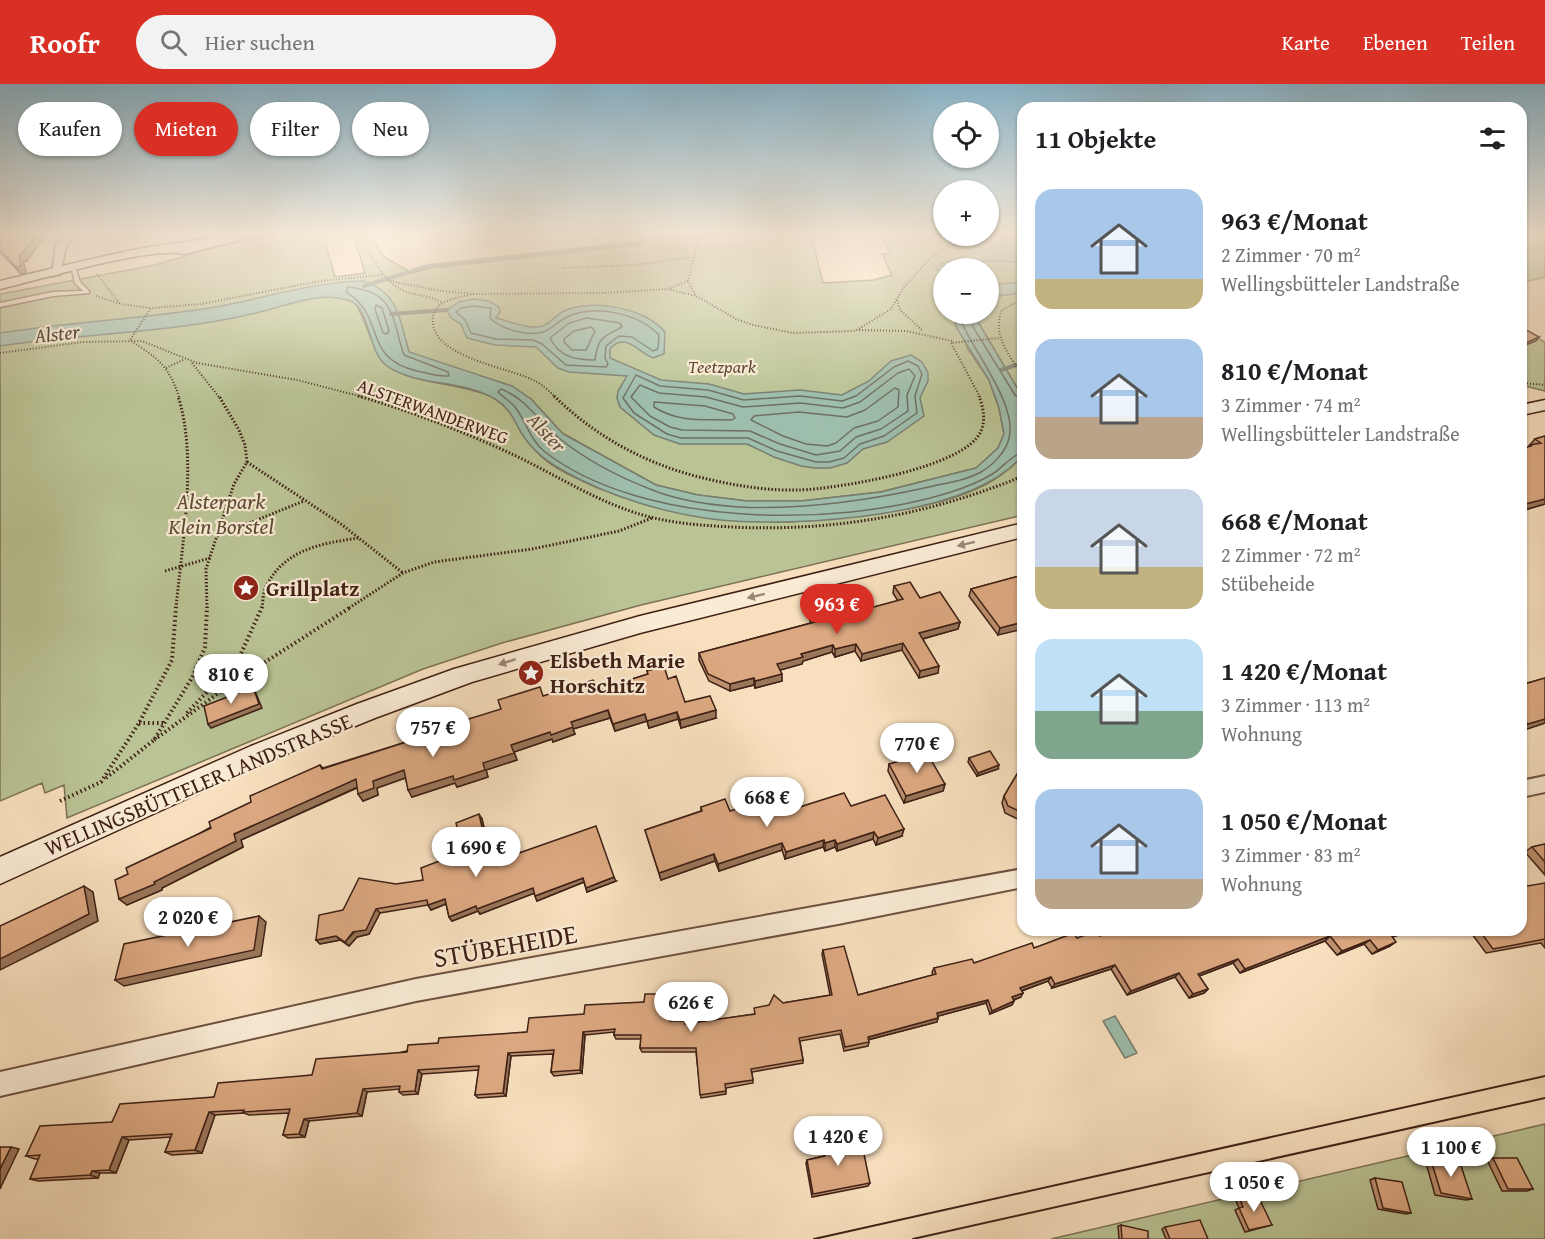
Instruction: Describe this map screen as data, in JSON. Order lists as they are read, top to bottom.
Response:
{
  "streets": {
    "main road": ["WELLINGSBÜTTELER LANDSTRASSE"],
    "street": ["STÜBEHEIDE"],
    "path": ["ALSTERWANDERWEG"]
  },
  "one_way": ["WELLINGSBÜTTELER LANDSTRASSE"],
  "water": ["Alster"],
  "parks": ["Teetzpark", "Alsterpark Klein Borstel"],
  "places": {
    "place": ["Grillplatz", "Elsbeth Marie Horschitz"]
  },
  "page": {
    "header": "Roofr",
    "search": "Hier suchen",
    "nav": ["Karte", "Ebenen", "Teilen"],
    "map_buttons": ["+", "−"],
    "chip": [
      "Kaufen",
      "Mieten",
      "Filter",
      "Neu"
    ],
    "heading": "11 Objekte",
    "list": [
      {
        "name": "963 €/Monat",
        "note": "2 Zimmer · 70 m² · Wellingsbütteler Landstraße"
      },
      {
        "name": "810 €/Monat",
        "note": "3 Zimmer · 74 m² · Wellingsbütteler Landstraße"
      },
      {
        "name": "668 €/Monat",
        "note": "2 Zimmer · 72 m² · Stübeheide"
      },
      {
        "name": "1 420 €/Monat",
        "note": "3 Zimmer · 113 m² · Wohnung"
      },
      {
        "name": "1 050 €/Monat",
        "note": "3 Zimmer · 83 m² · Wohnung"
      }
    ],
    "price": [
      "963 €",
      "810 €",
      "757 €",
      "770 €",
      "668 €",
      "1 690 €",
      "2 020 €",
      "626 €",
      "1 420 €",
      "1 100 €",
      "1 050 €"
    ]
  }
}
